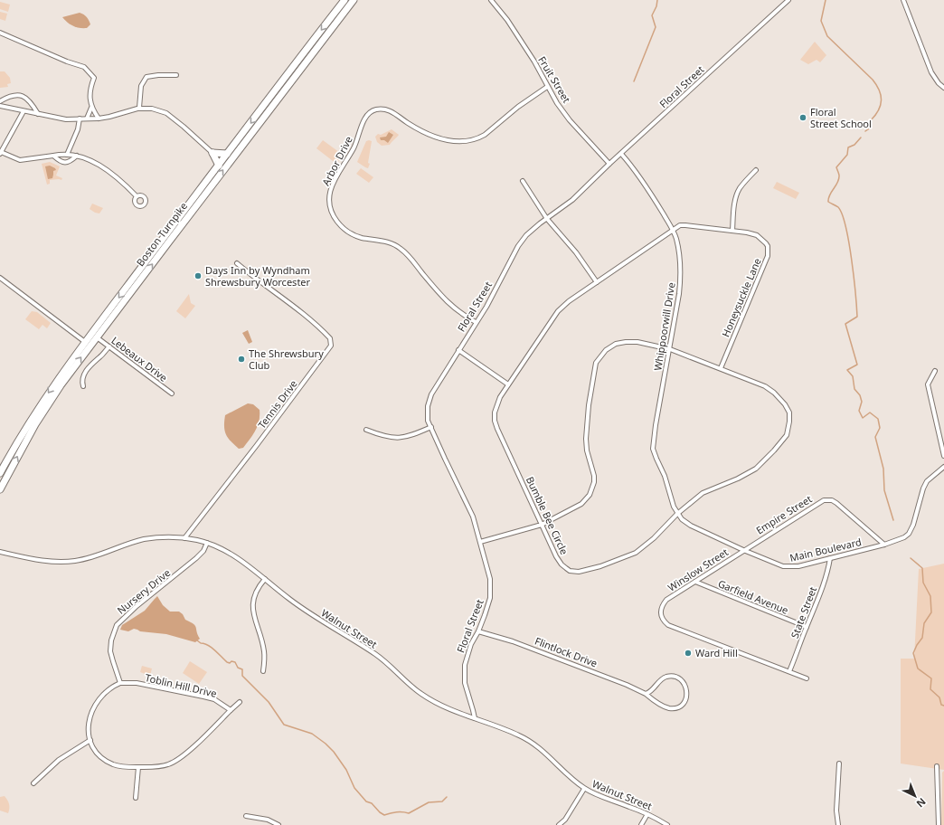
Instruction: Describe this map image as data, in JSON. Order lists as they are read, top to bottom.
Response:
{
  "streets": {
    "highway": ["Boston Turnpike"],
    "street": [
      "Fruit Street",
      "Floral Street",
      "Arbor Drive",
      "Honeysuckle Lane",
      "Whippoorwill Drive",
      "Lebeaux Drive",
      "Tennis Drive",
      "Empire Street",
      "Bumble Bee Circle",
      "Main Boulevard",
      "Winslow Street",
      "Nursery Drive",
      "Garfield Avenue",
      "State Street",
      "Walnut Street",
      "Flintlock Drive",
      "Toblin Hill Drive"
    ]
  },
  "crossings": [
    ["Fruit Street", "Floral Street"],
    ["Fruit Street", "Arbor Drive"],
    ["Floral Street", "Arbor Drive"],
    ["Floral Street", "Whippoorwill Drive"],
    ["Floral Street", "Bumble Bee Circle"],
    ["Floral Street", "Walnut Street"],
    ["Floral Street", "Flintlock Drive"],
    ["Boston Turnpike", "Lebeaux Drive"],
    ["Honeysuckle Lane", "Whippoorwill Drive"],
    ["Honeysuckle Lane", "Bumble Bee Circle"],
    ["Whippoorwill Drive", "Bumble Bee Circle"],
    ["Whippoorwill Drive", "Main Boulevard"],
    ["Tennis Drive", "Walnut Street"],
    ["Empire Street", "Main Boulevard"],
    ["Empire Street", "Winslow Street"],
    ["Bumble Bee Circle", "Main Boulevard"],
    ["Main Boulevard", "Winslow Street"],
    ["Main Boulevard", "State Street"],
    ["Winslow Street", "Garfield Avenue"],
    ["Winslow Street", "State Street"],
    ["Nursery Drive", "Walnut Street"],
    ["Nursery Drive", "Toblin Hill Drive"],
    ["Garfield Avenue", "State Street"]
  ],
  "places": [
    "Floral Street School",
    "Days Inn by Wyndham Shrewsbury Worcester",
    "The Shrewsbury Club",
    "Ward Hill"
  ],
  "north": "bottom right"
}
